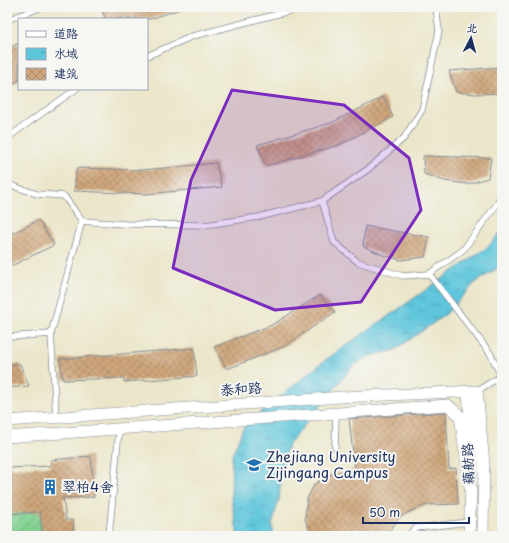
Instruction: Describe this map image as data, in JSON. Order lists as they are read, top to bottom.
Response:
{
  "streets": {
    "street": ["泰和路", "藕舫路"]
  },
  "crossings": [
    ["泰和路", "藕舫路"]
  ],
  "places": {
    "school or university": ["Zhejiang University Zijingang Campus"],
    "building": ["翠柏4舍"]
  },
  "legend": ["道路", "水域", "建筑"],
  "scale_bar": "50 m",
  "north": "top"
}
